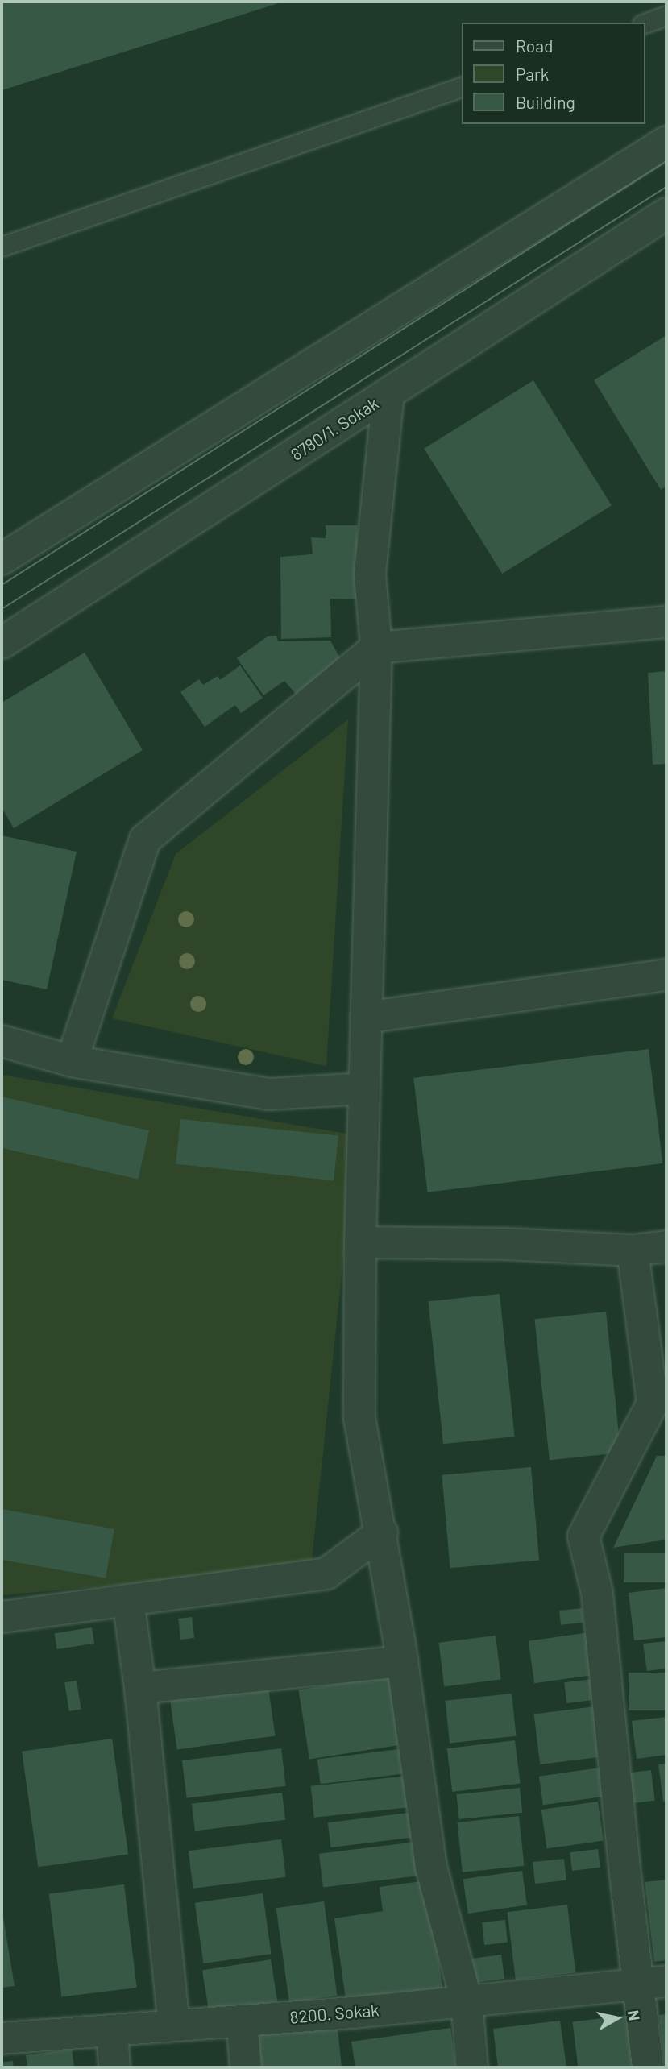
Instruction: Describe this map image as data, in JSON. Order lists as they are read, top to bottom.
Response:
{
  "streets": {
    "street": ["8780/1. Sokak", "8200. Sokak"]
  },
  "legend": ["Road", "Park", "Building"],
  "north": "right"
}
